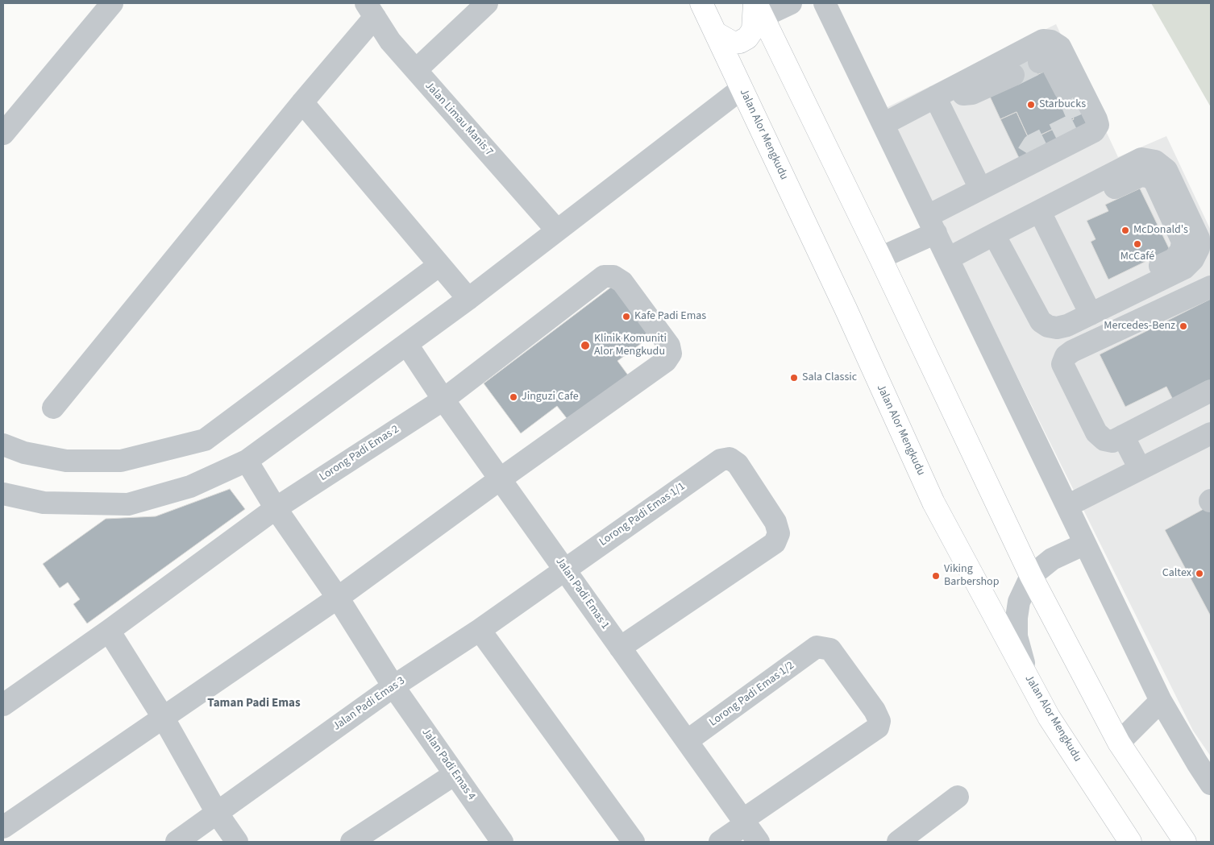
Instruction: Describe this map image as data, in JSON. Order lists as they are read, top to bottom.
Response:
{
  "streets": {
    "main road": ["Jalan Alor Mengkudu"],
    "street": [
      "Jalan Limau Manis 7",
      "Lorong Padi Emas 2",
      "Lorong Padi Emas 1/1",
      "Jalan Padi Emas 1",
      "Lorong Padi Emas 1/2",
      "Jalan Padi Emas 3",
      "Jalan Padi Emas 4"
    ]
  },
  "crossings": [
    ["Lorong Padi Emas 2", "Jalan Padi Emas 1"],
    ["Lorong Padi Emas 2", "Jalan Padi Emas 4"],
    ["Lorong Padi Emas 1/1", "Jalan Padi Emas 1"],
    ["Lorong Padi Emas 1/1", "Jalan Padi Emas 3"],
    ["Jalan Padi Emas 1", "Lorong Padi Emas 1/2"],
    ["Jalan Padi Emas 1", "Jalan Padi Emas 3"],
    ["Jalan Padi Emas 3", "Jalan Padi Emas 4"]
  ],
  "districts": ["Taman Padi Emas"],
  "places": [
    "Starbucks",
    "McDonald's",
    "McCafé",
    "Kafe Padi Emas",
    "Mercedes-Benz",
    "Klinik Komuniti Alor Mengkudu",
    "Sala Classic",
    "Jinguzi Cafe",
    "Caltex",
    "Viking Barbershop"
  ]
}
